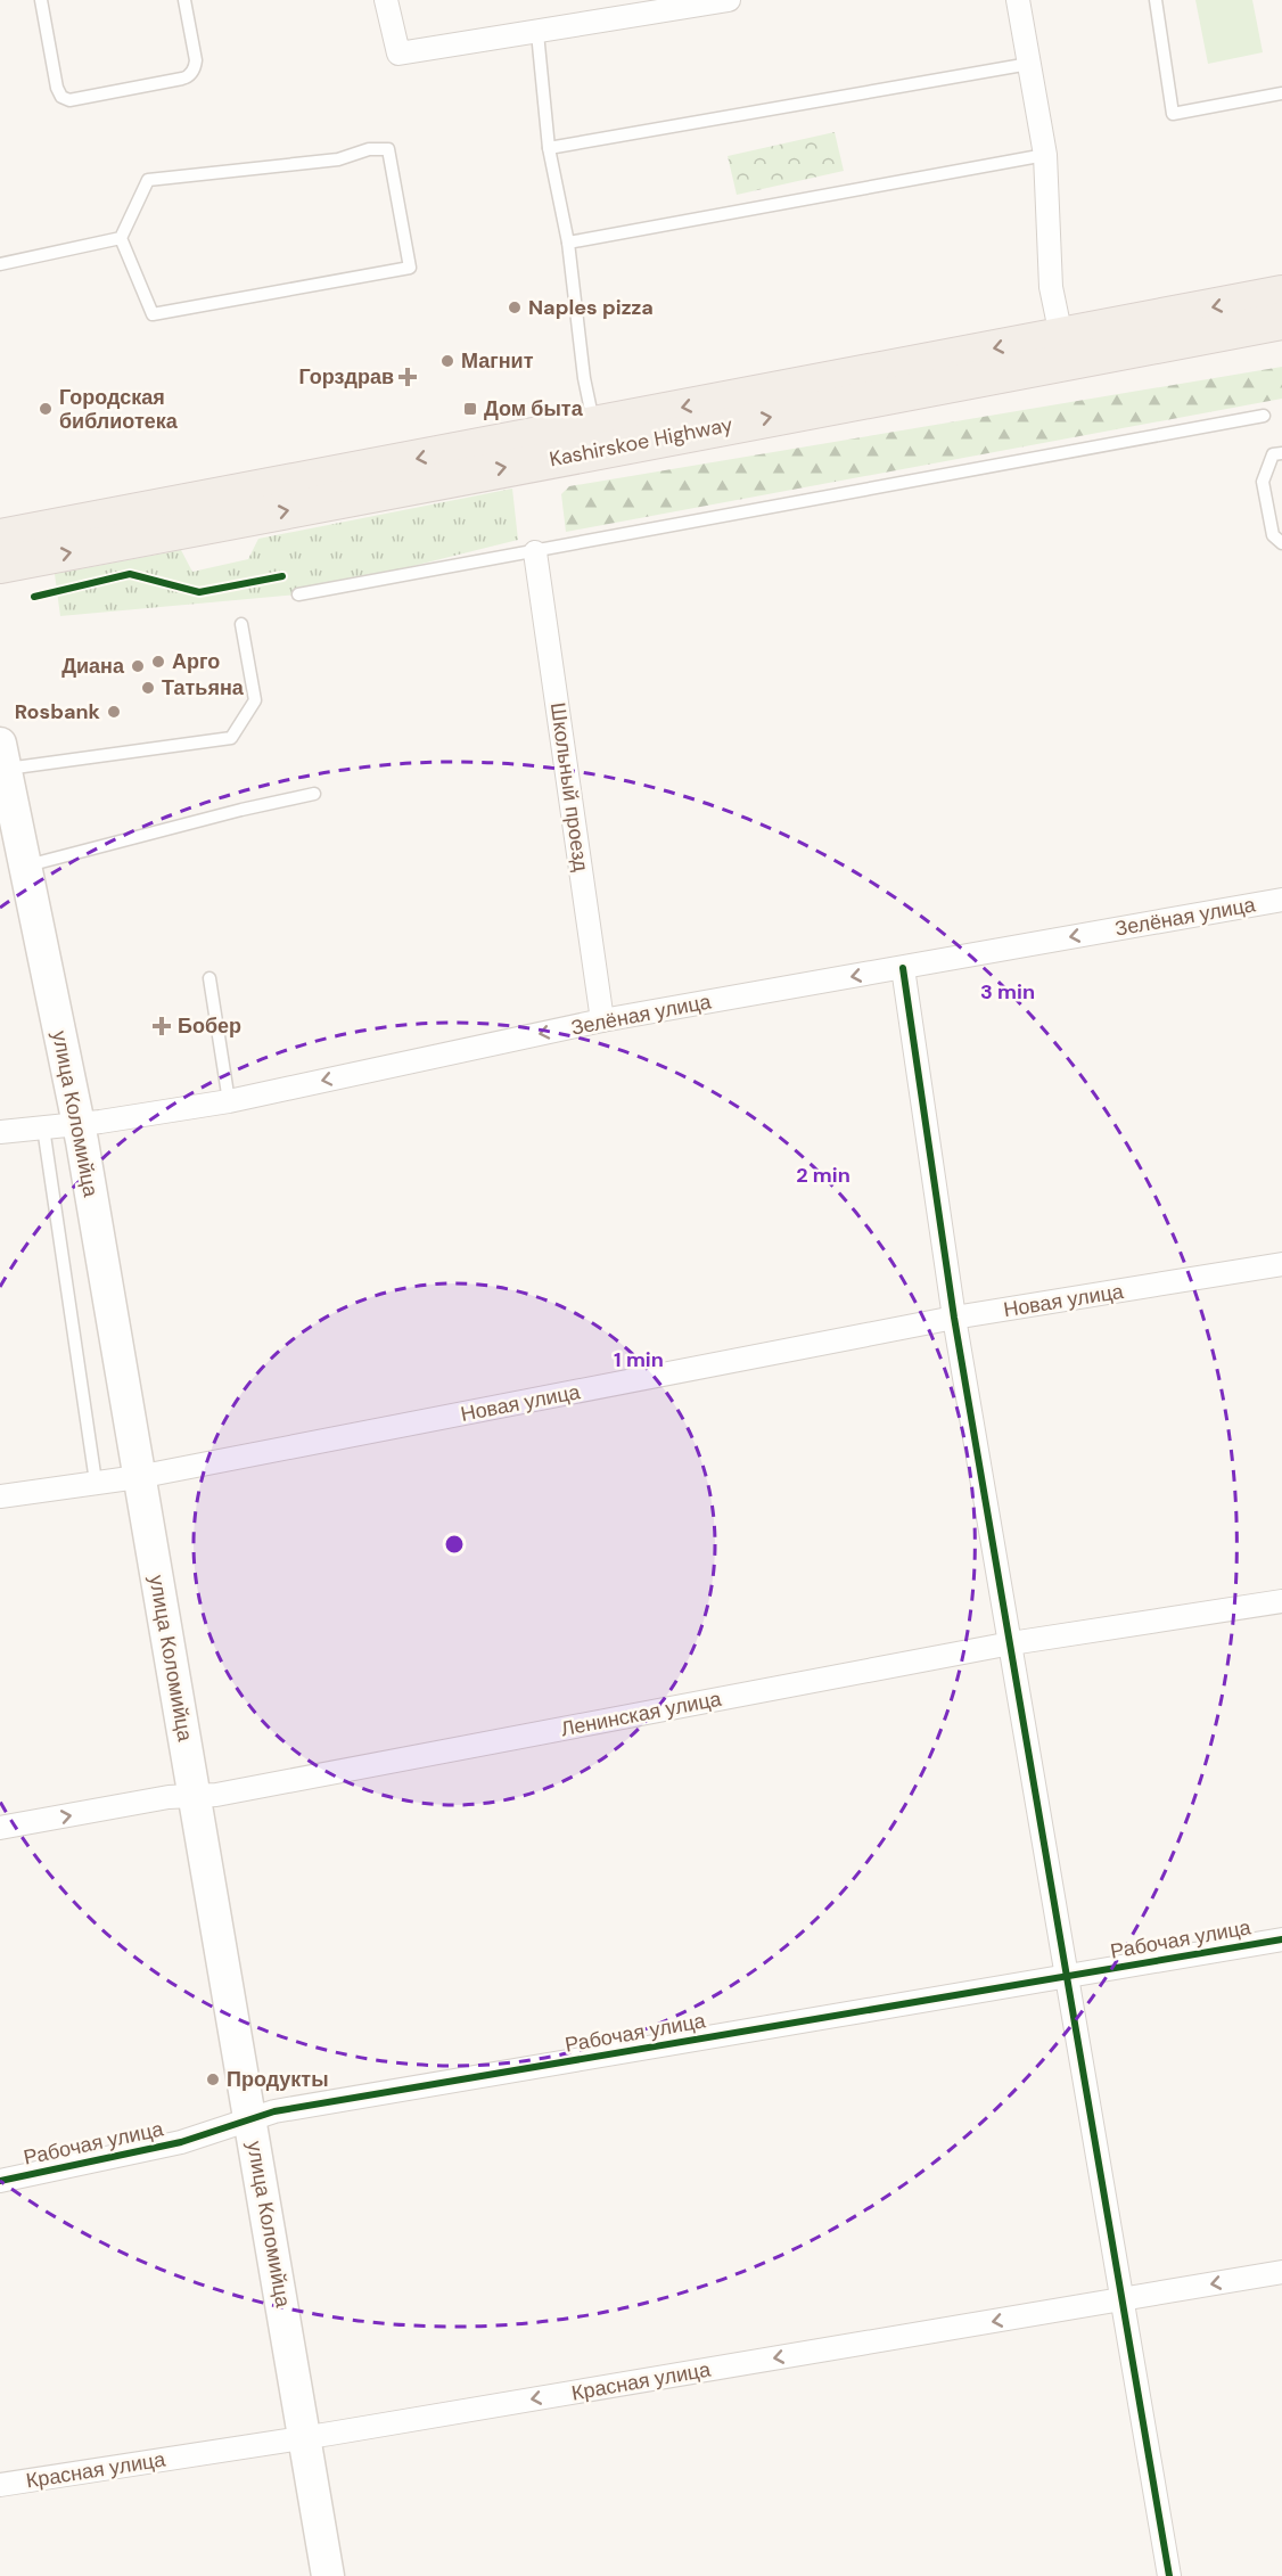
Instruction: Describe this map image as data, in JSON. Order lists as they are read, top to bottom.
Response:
{
  "streets": {
    "main road": ["Kashirskoe Highway", "улица Коломийца"],
    "street": [
      "Школьный проезд",
      "Зелёная улица",
      "Новая улица",
      "Ленинская улица",
      "Рабочая улица",
      "Красная улица"
    ]
  },
  "crossings": [
    ["Школьный проезд", "Зелёная улица"],
    ["Зелёная улица", "улица Коломийца"],
    ["улица Коломийца", "Новая улица"],
    ["улица Коломийца", "Ленинская улица"],
    ["улица Коломийца", "Рабочая улица"],
    ["улица Коломийца", "Красная улица"]
  ],
  "one_way": ["Зелёная улица", "Красная улица"],
  "places": {
    "other": [
      "Naples pizza",
      "Магнит",
      "Городская библиотека",
      "Арго",
      "Диана",
      "Татьяна",
      "Rosbank",
      "Продукты"
    ],
    "health": ["Горздрав", "Бобер"],
    "transit": ["Дом быта"]
  },
  "rings": ["3 min", "2 min", "1 min"]
}
